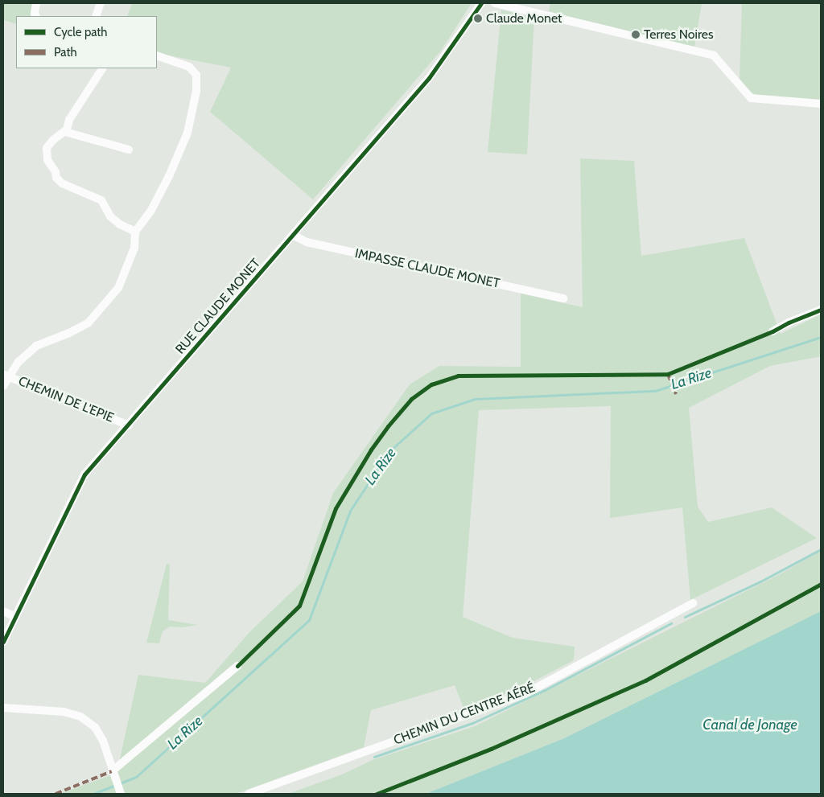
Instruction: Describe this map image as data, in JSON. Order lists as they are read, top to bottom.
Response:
{
  "streets": {
    "street": [
      "IMPASSE CLAUDE MONET",
      "RUE CLAUDE MONET",
      "CHEMIN DE L'EPIE",
      "CHEMIN DU CENTRE AÉRÉ"
    ]
  },
  "crossings": [
    ["IMPASSE CLAUDE MONET", "RUE CLAUDE MONET"],
    ["RUE CLAUDE MONET", "CHEMIN DE L'EPIE"]
  ],
  "water": ["La Rize", "Canal de Jonage"],
  "places": ["Claude Monet", "Terres Noires"],
  "legend": ["Cycle path", "Path"]
}
